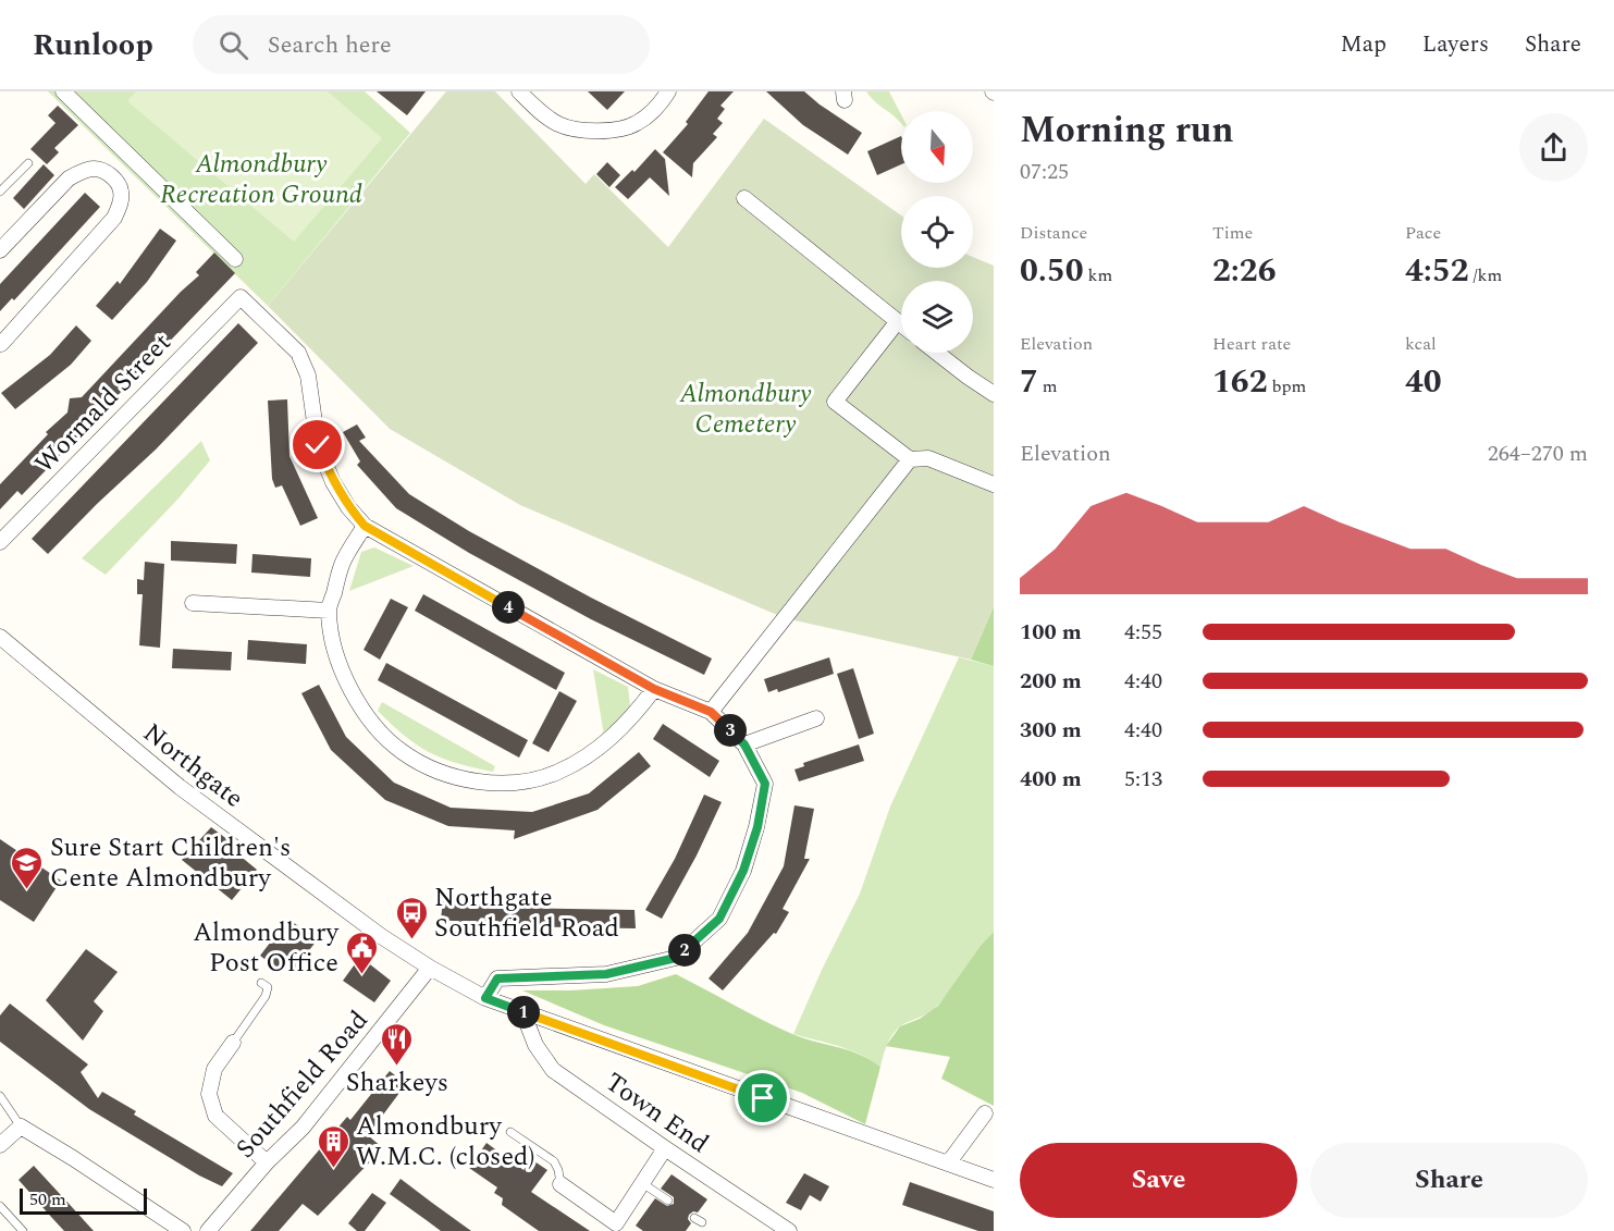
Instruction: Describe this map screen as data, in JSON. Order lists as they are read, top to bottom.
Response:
{
  "streets": {
    "street": [
      "Wormald Street",
      "Northgate",
      "Southfield Road",
      "Town End"
    ]
  },
  "crossings": [
    ["Northgate", "Southfield Road"],
    ["Northgate", "Town End"]
  ],
  "parks": ["Almondbury Recreation Ground", "Almondbury Cemetery"],
  "places": {
    "school or university": ["Sure Start Children's Cente Almondbury"],
    "bus stop": ["Northgate Southfield Road"],
    "public building": ["Almondbury Post Office"],
    "restaurant": ["Sharkeys"],
    "building": ["Almondbury W.M.C. (closed)"]
  },
  "scale_bar": "50 m",
  "north": "bottom",
  "page": {
    "header": "Runloop",
    "search": "Search here",
    "nav": ["Map", "Layers", "Share"],
    "heading": ["Morning run", "07:25"],
    "stats": [
      ["Distance", "0.50 km"],
      ["Time", "2:26"],
      ["Pace", "4:52 /km"],
      ["Elevation", "7 m"],
      ["Heart rate", "162 bpm"],
      ["kcal", "40"]
    ],
    "chart": ["Elevation", "264–270 m"],
    "pins": [
      "4",
      "3",
      "2",
      "1"
    ],
    "list": [
      {
        "name": "100 m",
        "note": "4:55"
      },
      {
        "name": "200 m",
        "note": "4:40"
      },
      {
        "name": "300 m",
        "note": "4:40"
      },
      {
        "name": "400 m",
        "note": "5:13"
      }
    ],
    "buttons": ["Save", "Share"],
    "scale": "50 m"
  }
}
